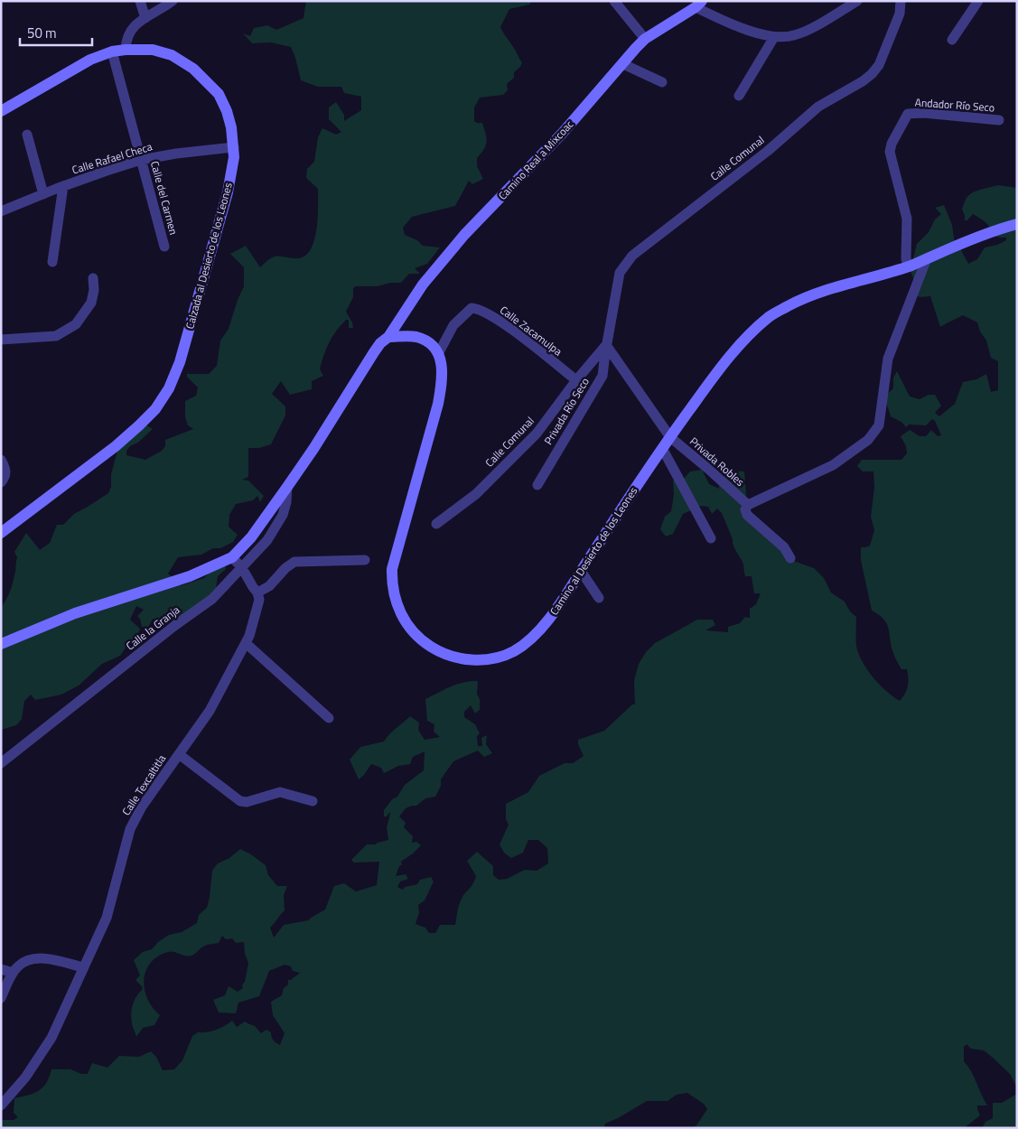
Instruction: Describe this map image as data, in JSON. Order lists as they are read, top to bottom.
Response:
{
  "streets": {
    "main road": ["Camino Real a Mixcoac", "Calzada al Desierto de los Leones", "Camino al Desierto de los Leones"],
    "street": [
      "Andador Río Seco",
      "Calle Rafael Checa",
      "Calle Comunal",
      "Calle del Carmen",
      "Calle Zacamulpa",
      "Privada Río Seco",
      "Privada Robles",
      "Calle la Granja",
      "Calle Texcaltitla"
    ]
  },
  "crossings": [
    ["Andador Río Seco", "Camino al Desierto de los Leones"],
    ["Calle Rafael Checa", "Calle del Carmen"],
    ["Calle Rafael Checa", "Calzada al Desierto de los Leones"],
    ["Calle Comunal", "Calle Zacamulpa"],
    ["Calle Comunal", "Privada Río Seco"],
    ["Calle del Carmen", "Calzada al Desierto de los Leones"],
    ["Calle Zacamulpa", "Camino al Desierto de los Leones"],
    ["Privada Robles", "Camino al Desierto de los Leones"]
  ],
  "scale_bar": "50 m"
}
